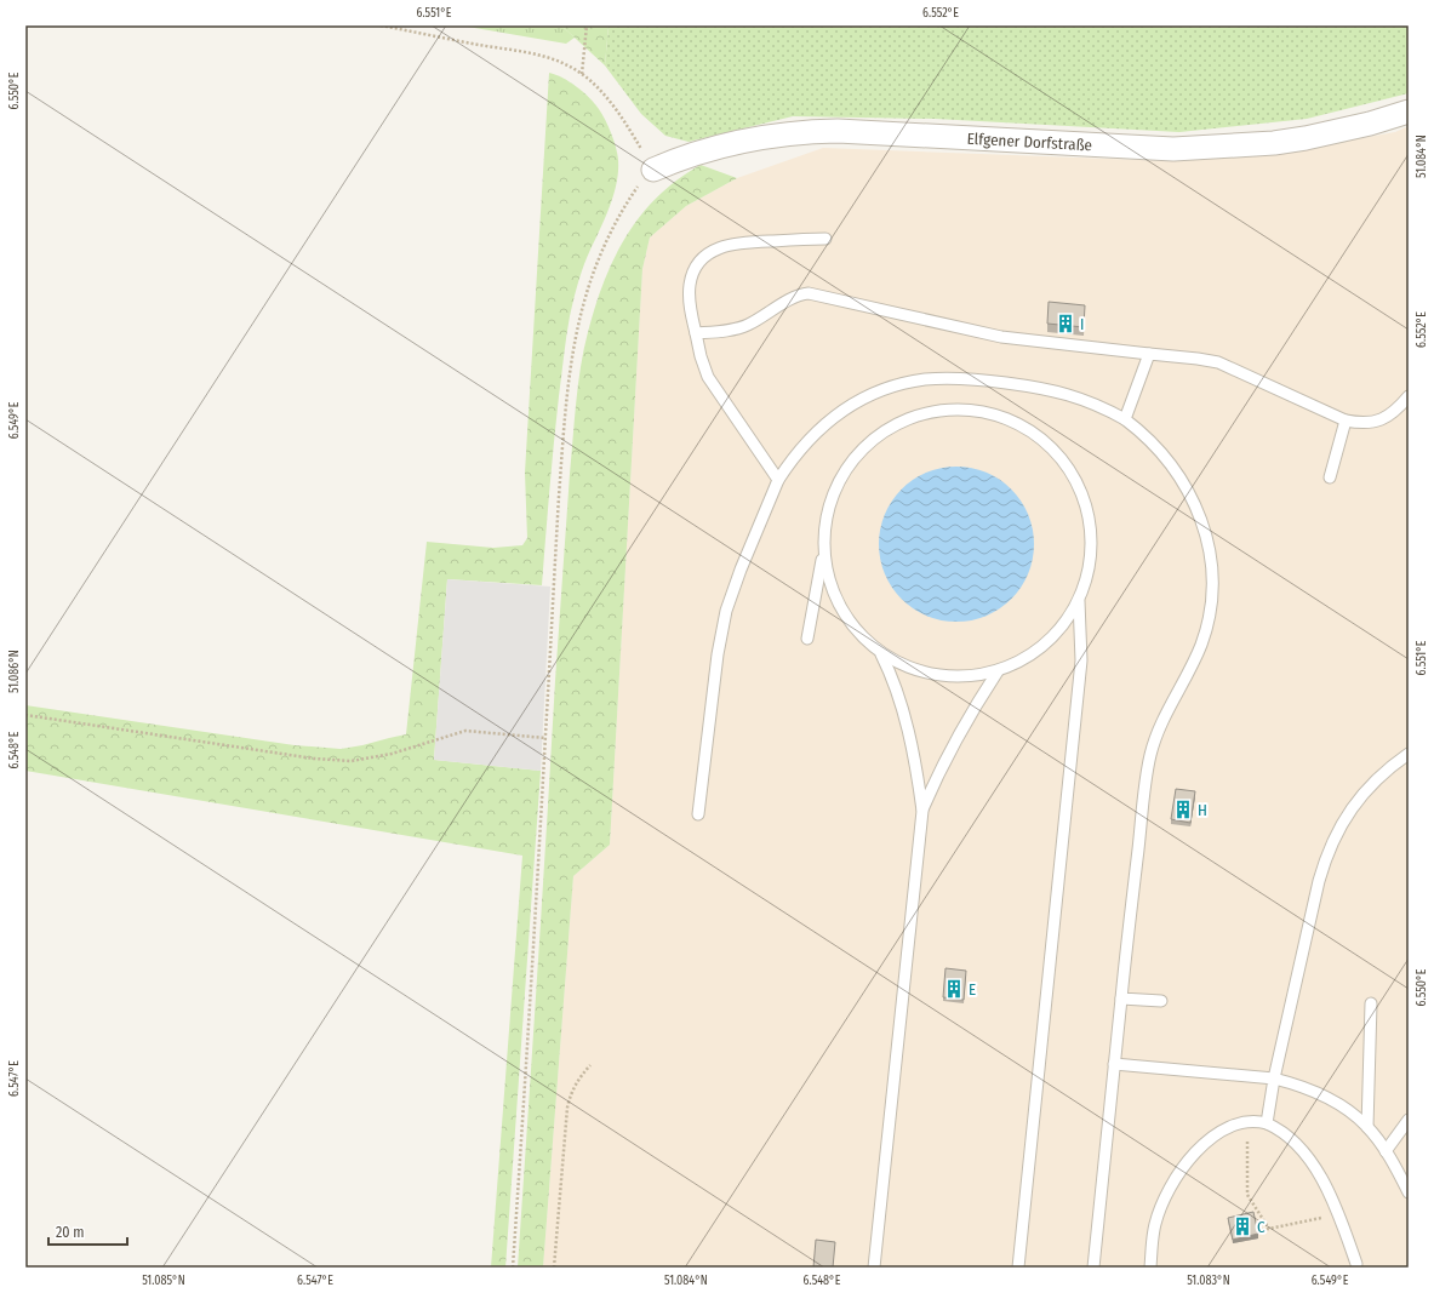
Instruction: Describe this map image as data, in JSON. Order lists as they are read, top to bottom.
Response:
{
  "streets": {
    "street": ["Elfgener Dorfstraße"]
  },
  "places": {
    "building": [
      "I",
      "H",
      "E",
      "C"
    ]
  },
  "scale_bar": "20 m",
  "coordinates": [
    "6.551°E",
    "6.552°E",
    "6.550°E",
    "51.084°N",
    "6.549°E",
    "51.086°N",
    "6.548°E",
    "6.547°E",
    "51.085°N",
    "51.083°N"
  ]
}
